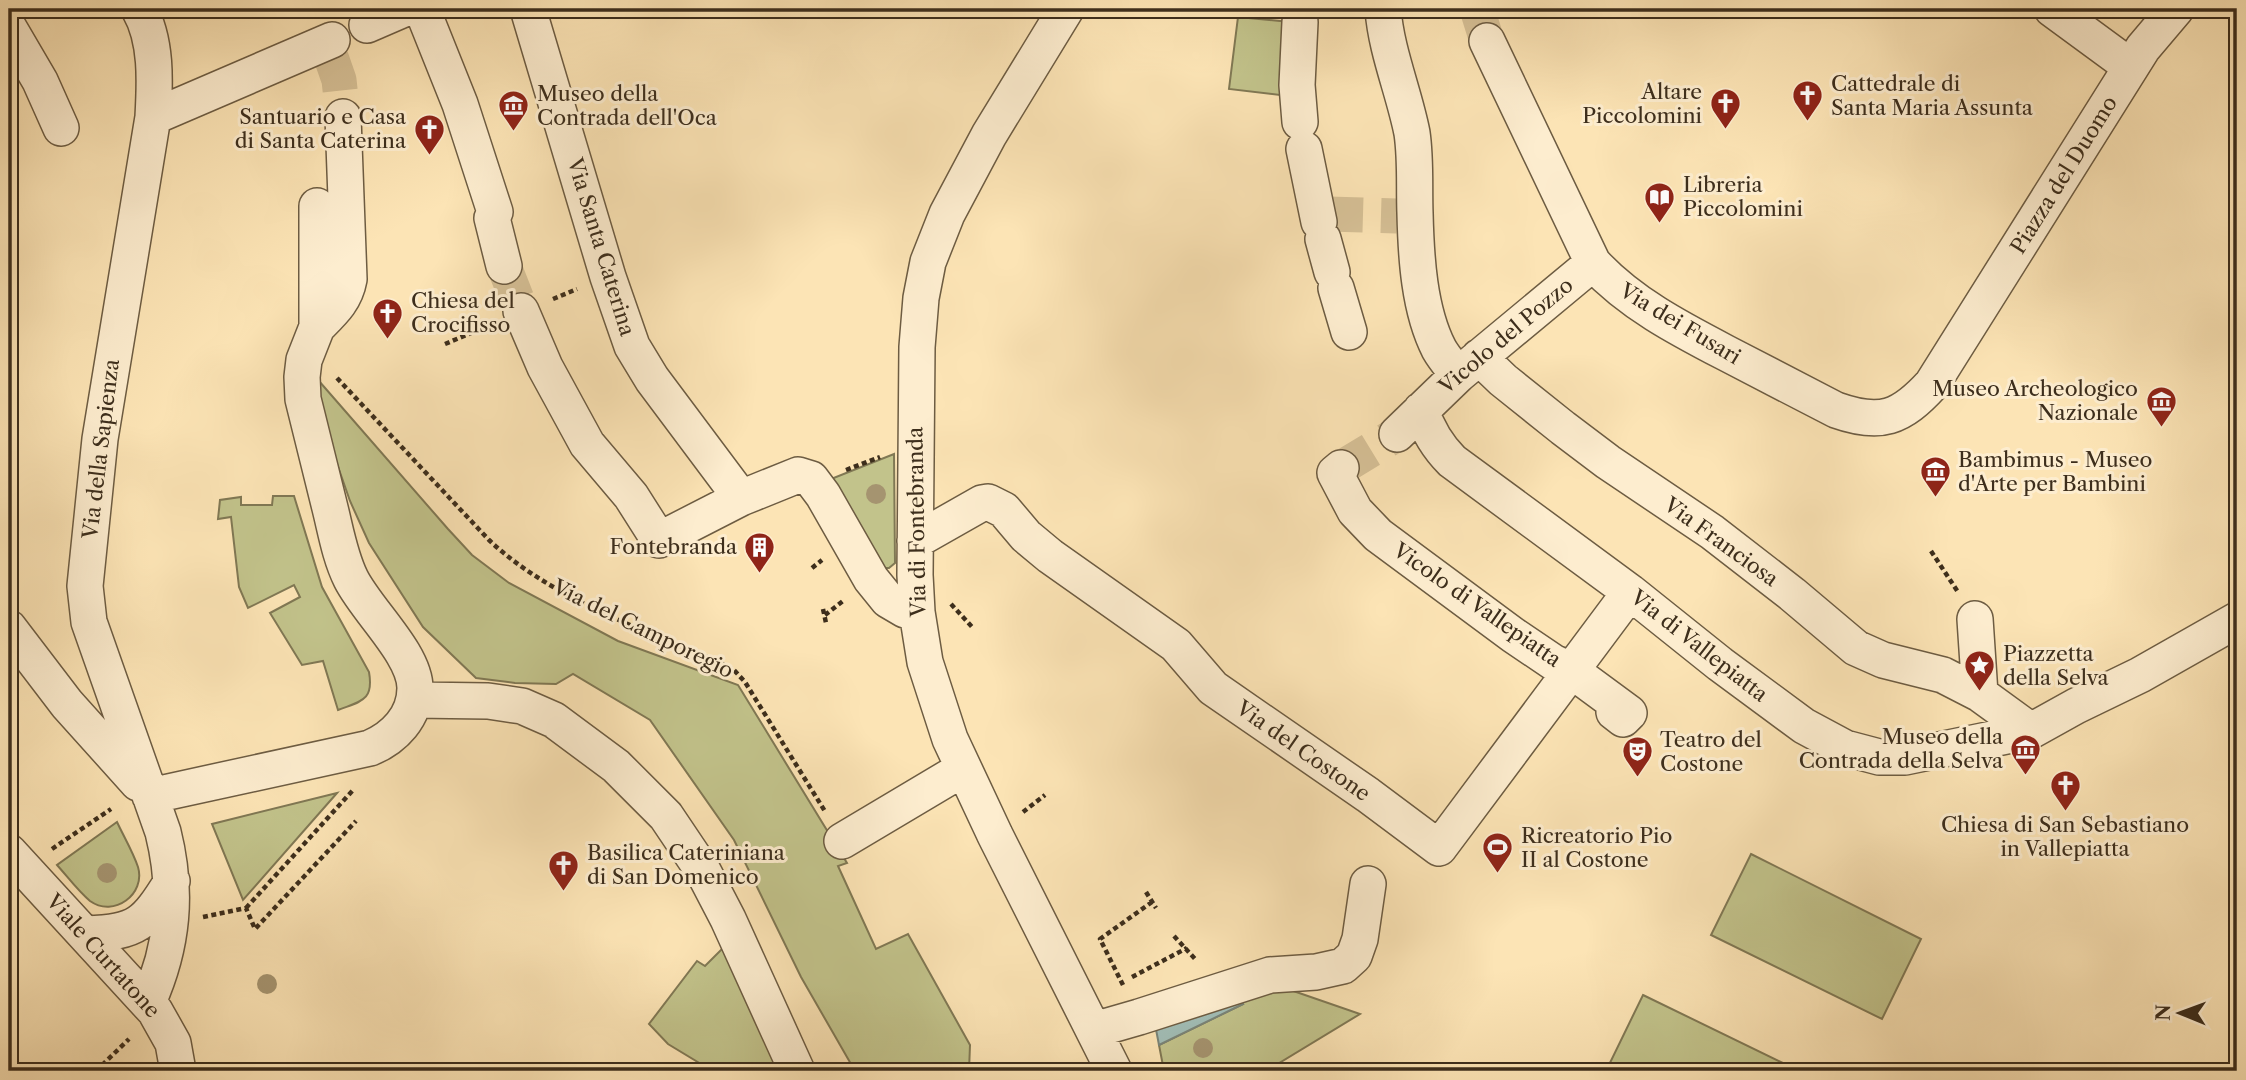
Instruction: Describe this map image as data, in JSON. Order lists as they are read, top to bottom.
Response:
{
  "streets": {
    "street": [
      "Piazza del Duomo",
      "Via Santa Caterina",
      "Via dei Fusari",
      "Vicolo del Pozzo",
      "Via della Sapienza",
      "Via di Fontebranda",
      "Via Franciosa",
      "Vicolo di Vallepiatta",
      "Via di Vallepiatta",
      "Via del Costone",
      "Viale Curtatone"
    ],
    "path": ["Via del Camporegio"]
  },
  "crossings": [
    ["Piazza del Duomo", "Via dei Fusari"],
    ["Via dei Fusari", "Vicolo del Pozzo"],
    ["Vicolo del Pozzo", "Via Franciosa"],
    ["Vicolo del Pozzo", "Via di Vallepiatta"],
    ["Via della Sapienza", "Viale Curtatone"],
    ["Via di Fontebranda", "Via del Costone"],
    ["Via Franciosa", "Via di Vallepiatta"],
    ["Vicolo di Vallepiatta", "Via del Costone"],
    ["Via di Vallepiatta", "Via del Costone"]
  ],
  "places": {
    "church": [
      "Cattedrale di Santa Maria Assunta",
      "Altare Piccolomini",
      "Santuario e Casa di Santa Caterina",
      "Chiesa del Crocifisso",
      "Chiesa di San Sebastiano in Vallepiatta",
      "Basilica Cateriniana di San Domenico"
    ],
    "museum": [
      "Museo della Contrada dell'Oca",
      "Museo Archeologico Nazionale",
      "Bambimus - Museo d'Arte per Bambini",
      "Museo della Contrada della Selva"
    ],
    "library": ["Libreria Piccolomini"],
    "building": ["Fontebranda"],
    "place": ["Piazzetta della Selva"],
    "theatre": ["Teatro del Costone"],
    "sports": ["Ricreatorio Pio II al Costone"]
  },
  "north": "left"
}
